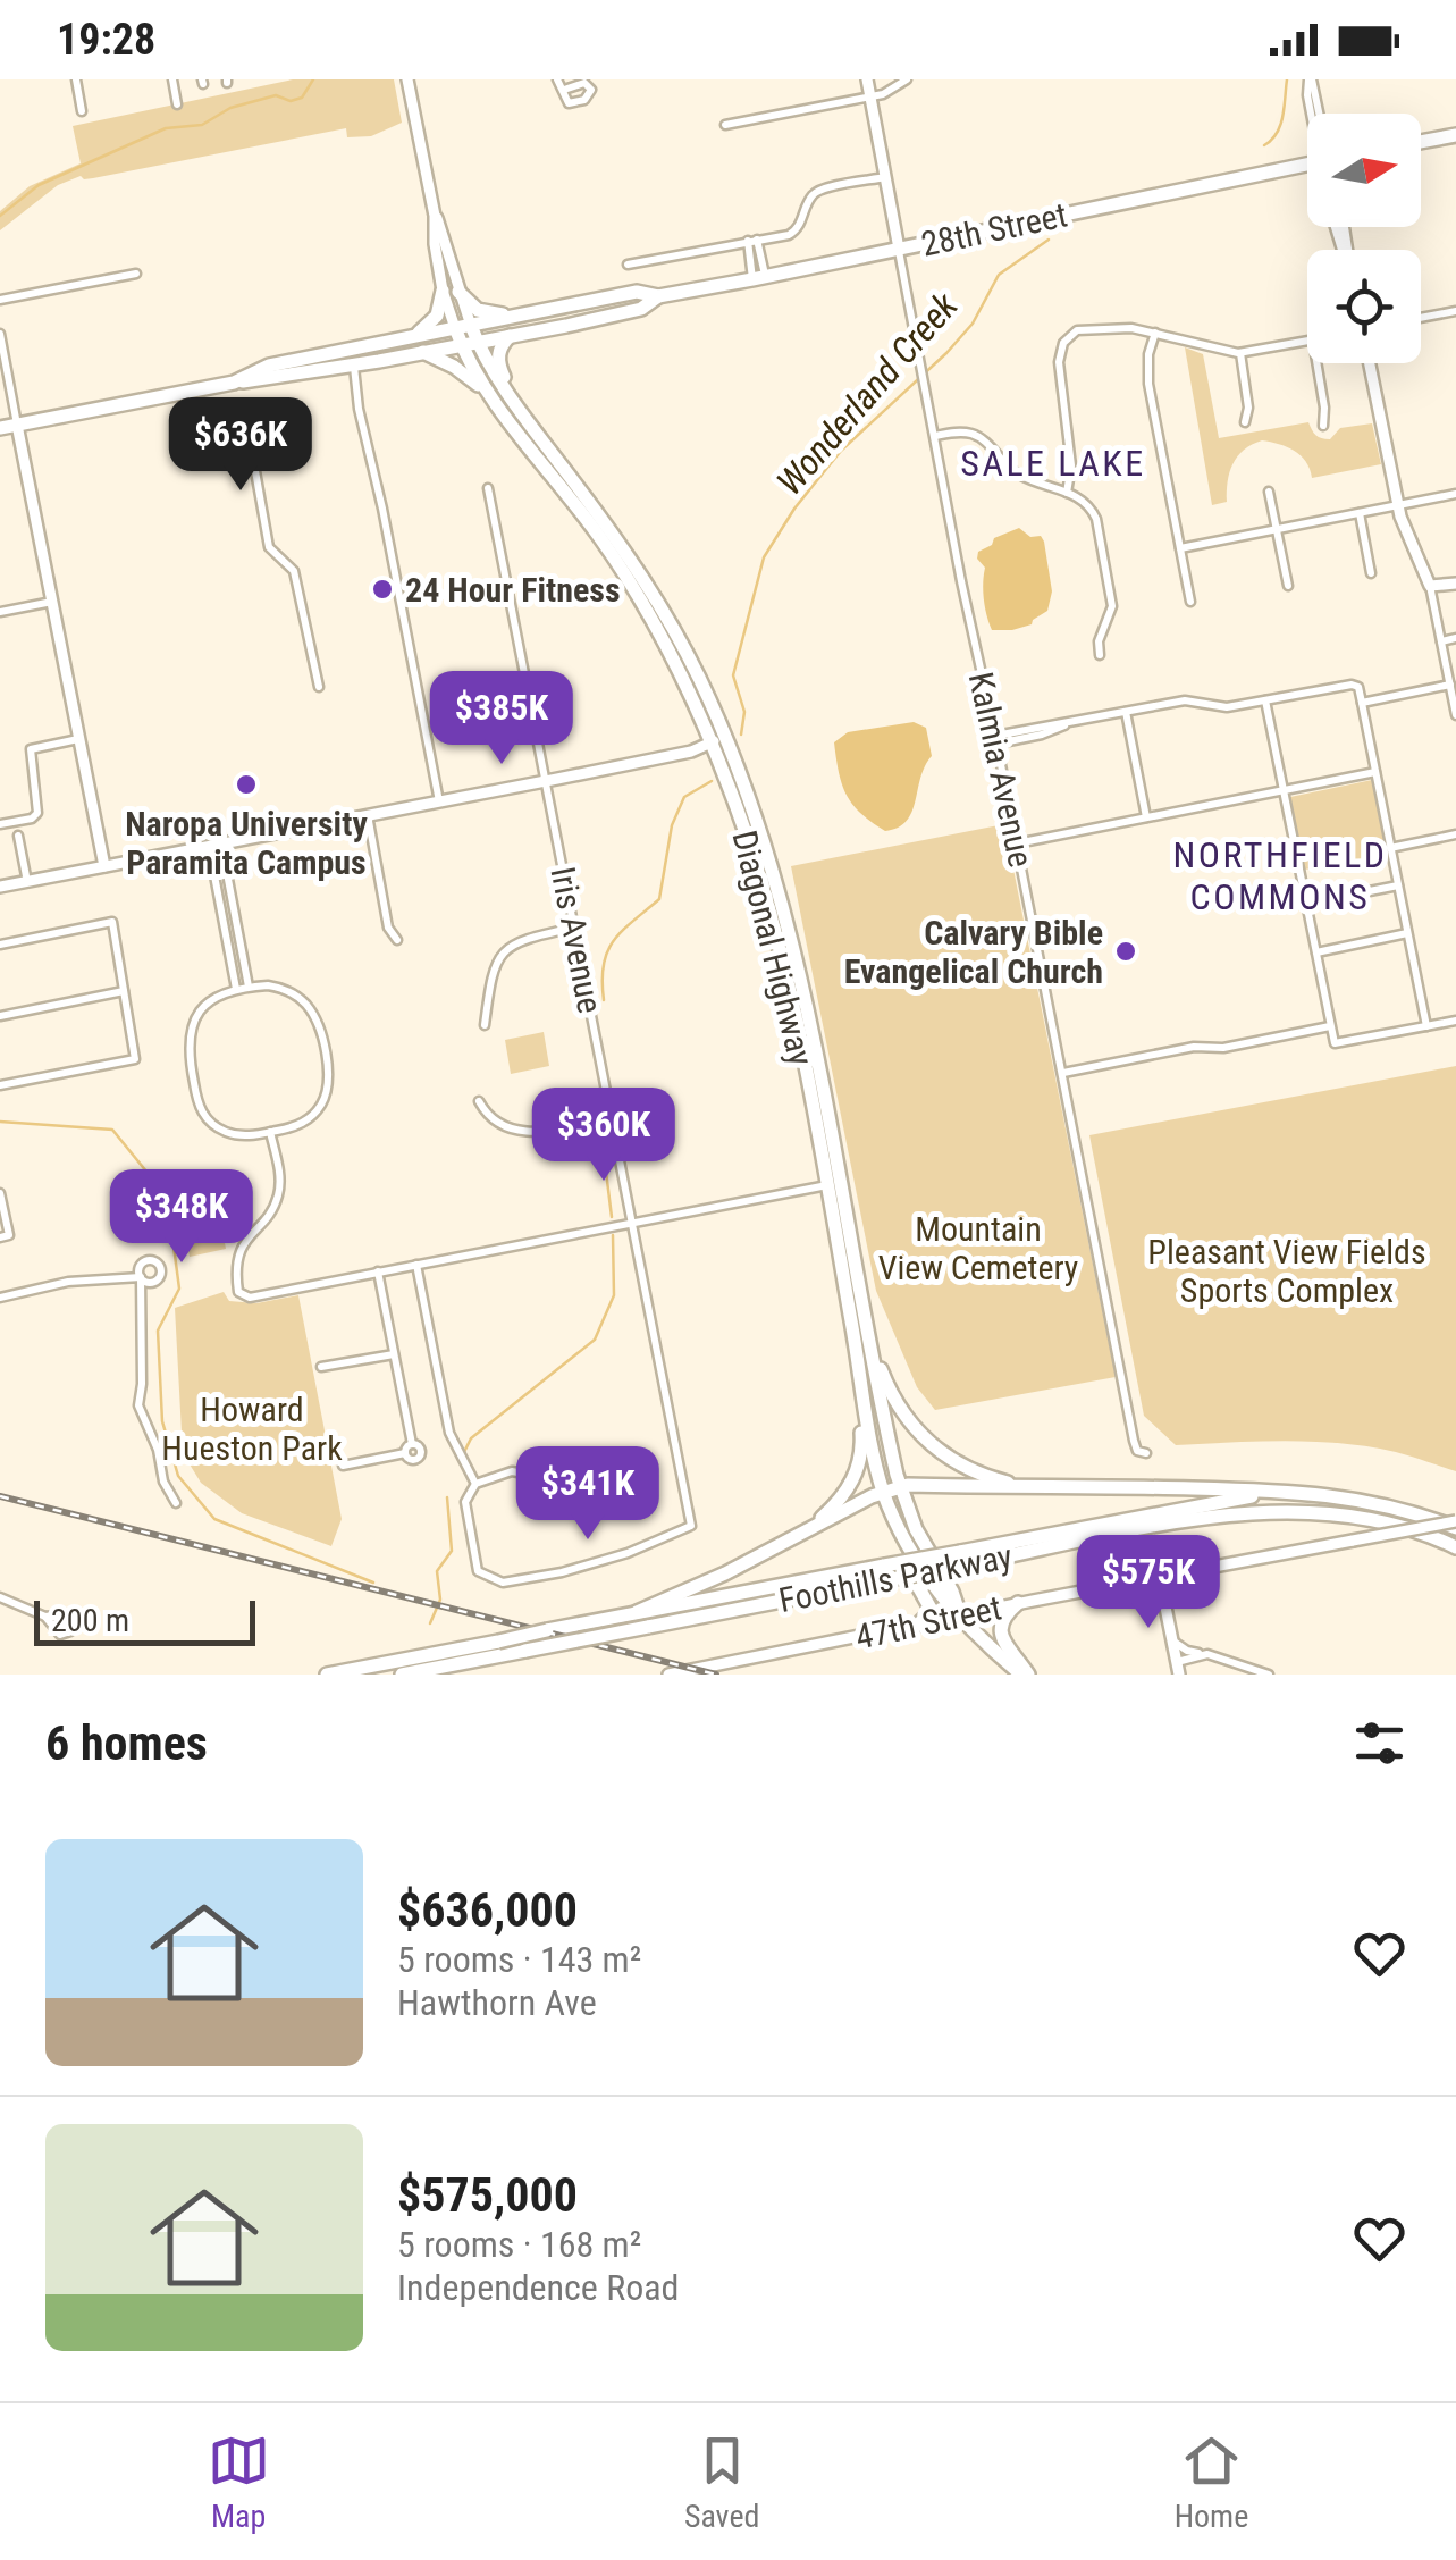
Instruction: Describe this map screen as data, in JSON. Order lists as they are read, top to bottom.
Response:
{
  "streets": {
    "highway": ["28th Street", "Diagonal Highway", "Foothills Parkway"],
    "street": ["Kalmia Avenue", "Iris Avenue", "47th Street"]
  },
  "crossings": [
    ["28th Street", "Kalmia Avenue"],
    ["28th Street", "Diagonal Highway"],
    ["Diagonal Highway", "47th Street"]
  ],
  "districts": ["SALE LAKE", "NORTHFIELD COMMONS"],
  "water": ["Wonderland Creek"],
  "parks": ["Mountain View Cemetery", "Pleasant View Fields Sports Complex", "Howard Hueston Park"],
  "places": ["24 Hour Fitness", "Naropa University Paramita Campus", "Calvary Bible Evangelical Church"],
  "scale_bar": "200 m",
  "north": "right",
  "page": {
    "status": "19:28",
    "price": [
      "$636K",
      "$385K",
      "$360K",
      "$348K",
      "$341K",
      "$575K"
    ],
    "scale": "200 m",
    "heading": "6 homes",
    "list": [
      {
        "name": "$636,000",
        "note": "5 rooms · 143 m² · Hawthorn Ave"
      },
      {
        "name": "$575,000",
        "note": "5 rooms · 168 m² · Independence Road"
      }
    ],
    "tabs": ["Map", "Saved", "Home"]
  }
}
